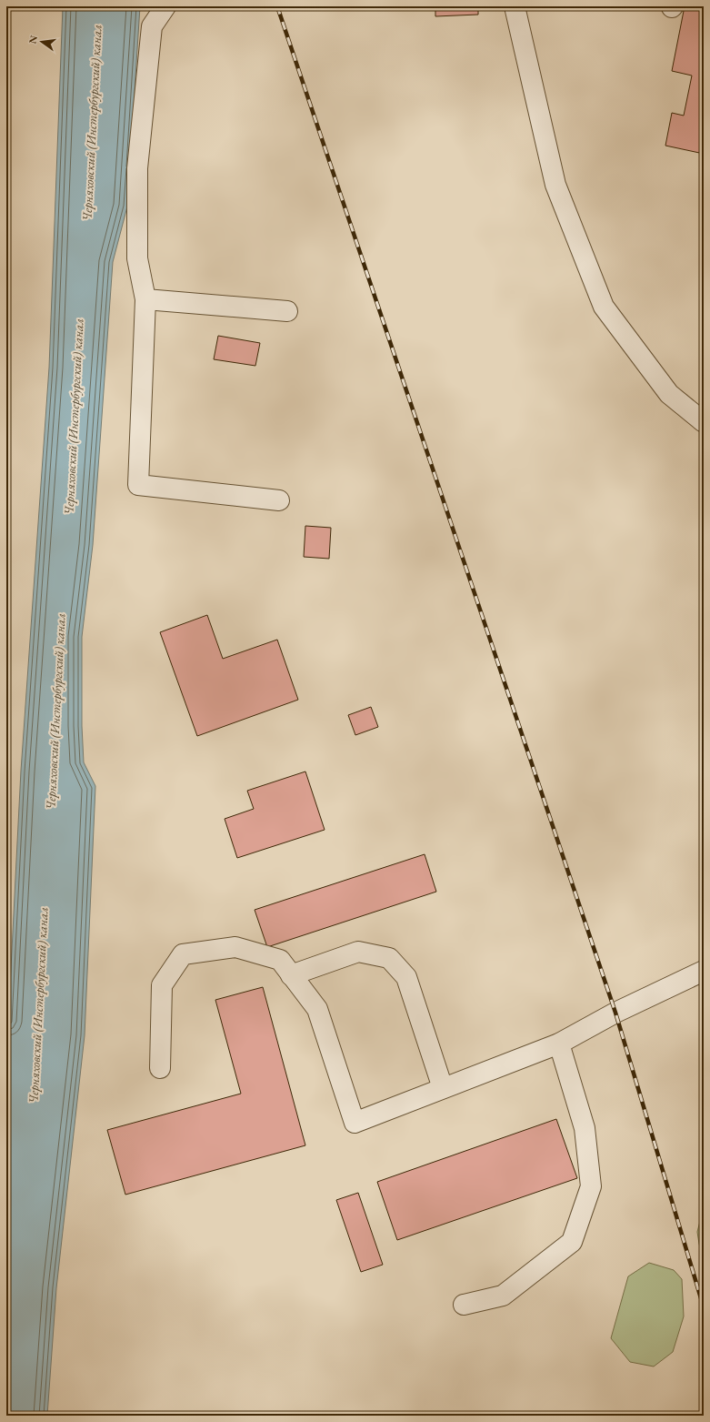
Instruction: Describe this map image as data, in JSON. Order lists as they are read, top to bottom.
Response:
{
  "water": ["Черняховский (Инстербургский) канал"],
  "north": "left"
}
